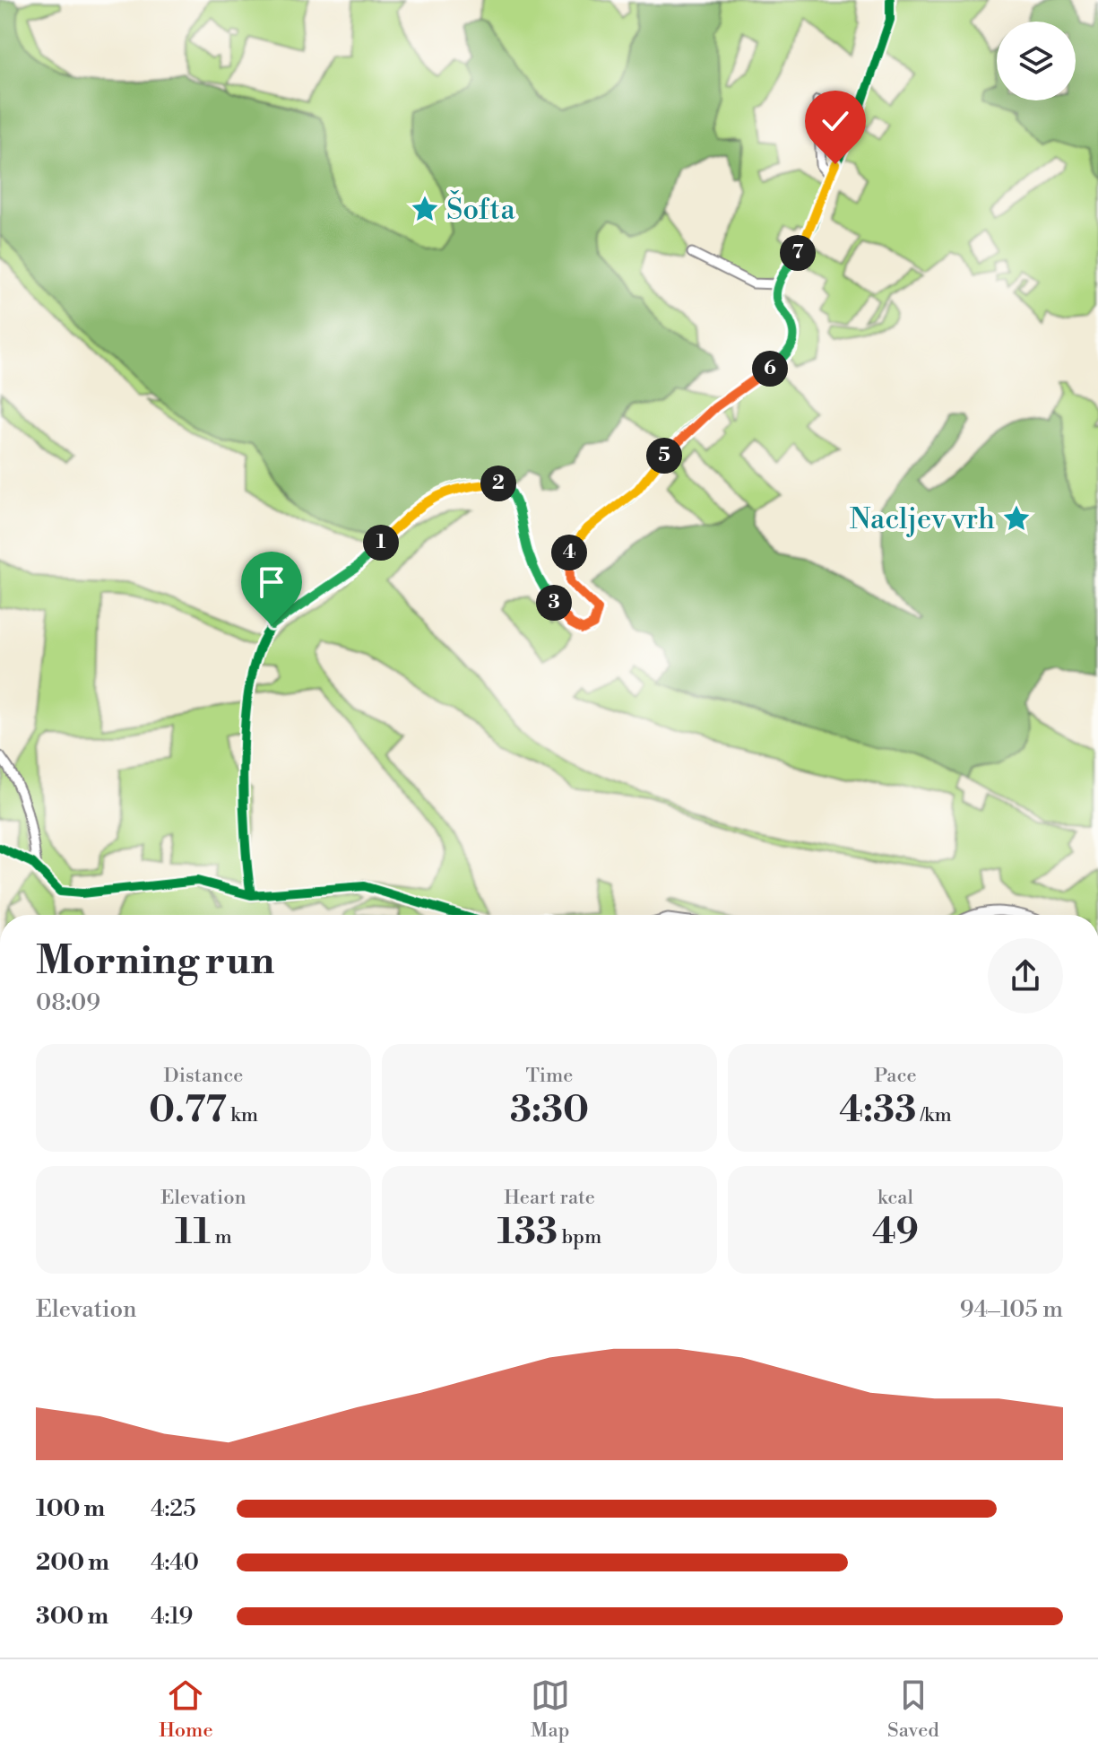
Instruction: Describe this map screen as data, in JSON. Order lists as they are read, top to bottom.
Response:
{
  "places": {
    "place": ["Šofta", "Nacljev vrh"]
  },
  "page": {
    "pins": [
      "7",
      "6",
      "5",
      "2",
      "1",
      "4",
      "3"
    ],
    "heading": ["Morning run", "08:09"],
    "stats": [
      ["Distance", "0.77 km"],
      ["Time", "3:30"],
      ["Pace", "4:33 /km"],
      ["Elevation", "11 m"],
      ["Heart rate", "133 bpm"],
      ["kcal", "49"]
    ],
    "chart": ["Elevation", "94–105 m"],
    "list": [
      {
        "name": "100 m",
        "note": "4:25"
      },
      {
        "name": "200 m",
        "note": "4:40"
      },
      {
        "name": "300 m",
        "note": "4:19"
      }
    ],
    "tabs": ["Home", "Map", "Saved"]
  }
}
